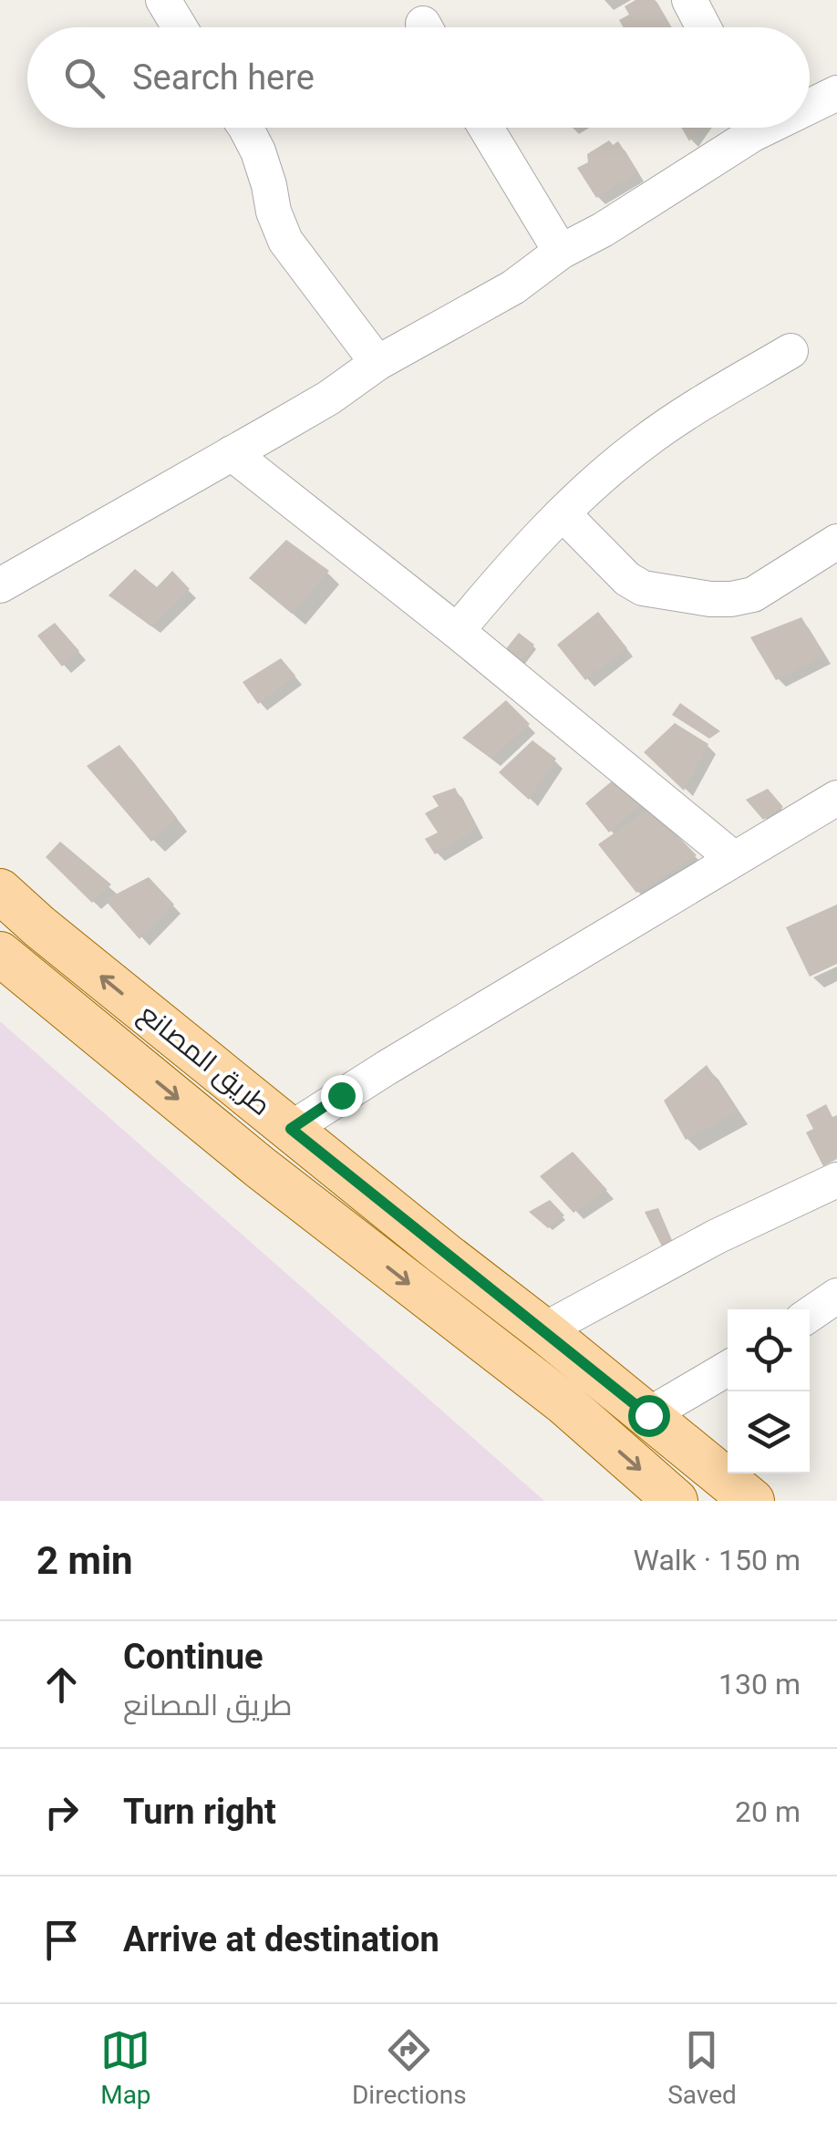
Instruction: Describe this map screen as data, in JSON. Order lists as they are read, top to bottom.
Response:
{
  "streets": {
    "main road": ["طريق المصانع"]
  },
  "page": {
    "search": "Search here",
    "heading": ["2 min", "Walk · 150 m"],
    "list": [
      ["Continue", "طريق المصانع", "130 m"],
      ["Turn right", "20 m"],
      "Arrive at destination"
    ],
    "nav": ["Map", "Directions", "Saved"]
  }
}
